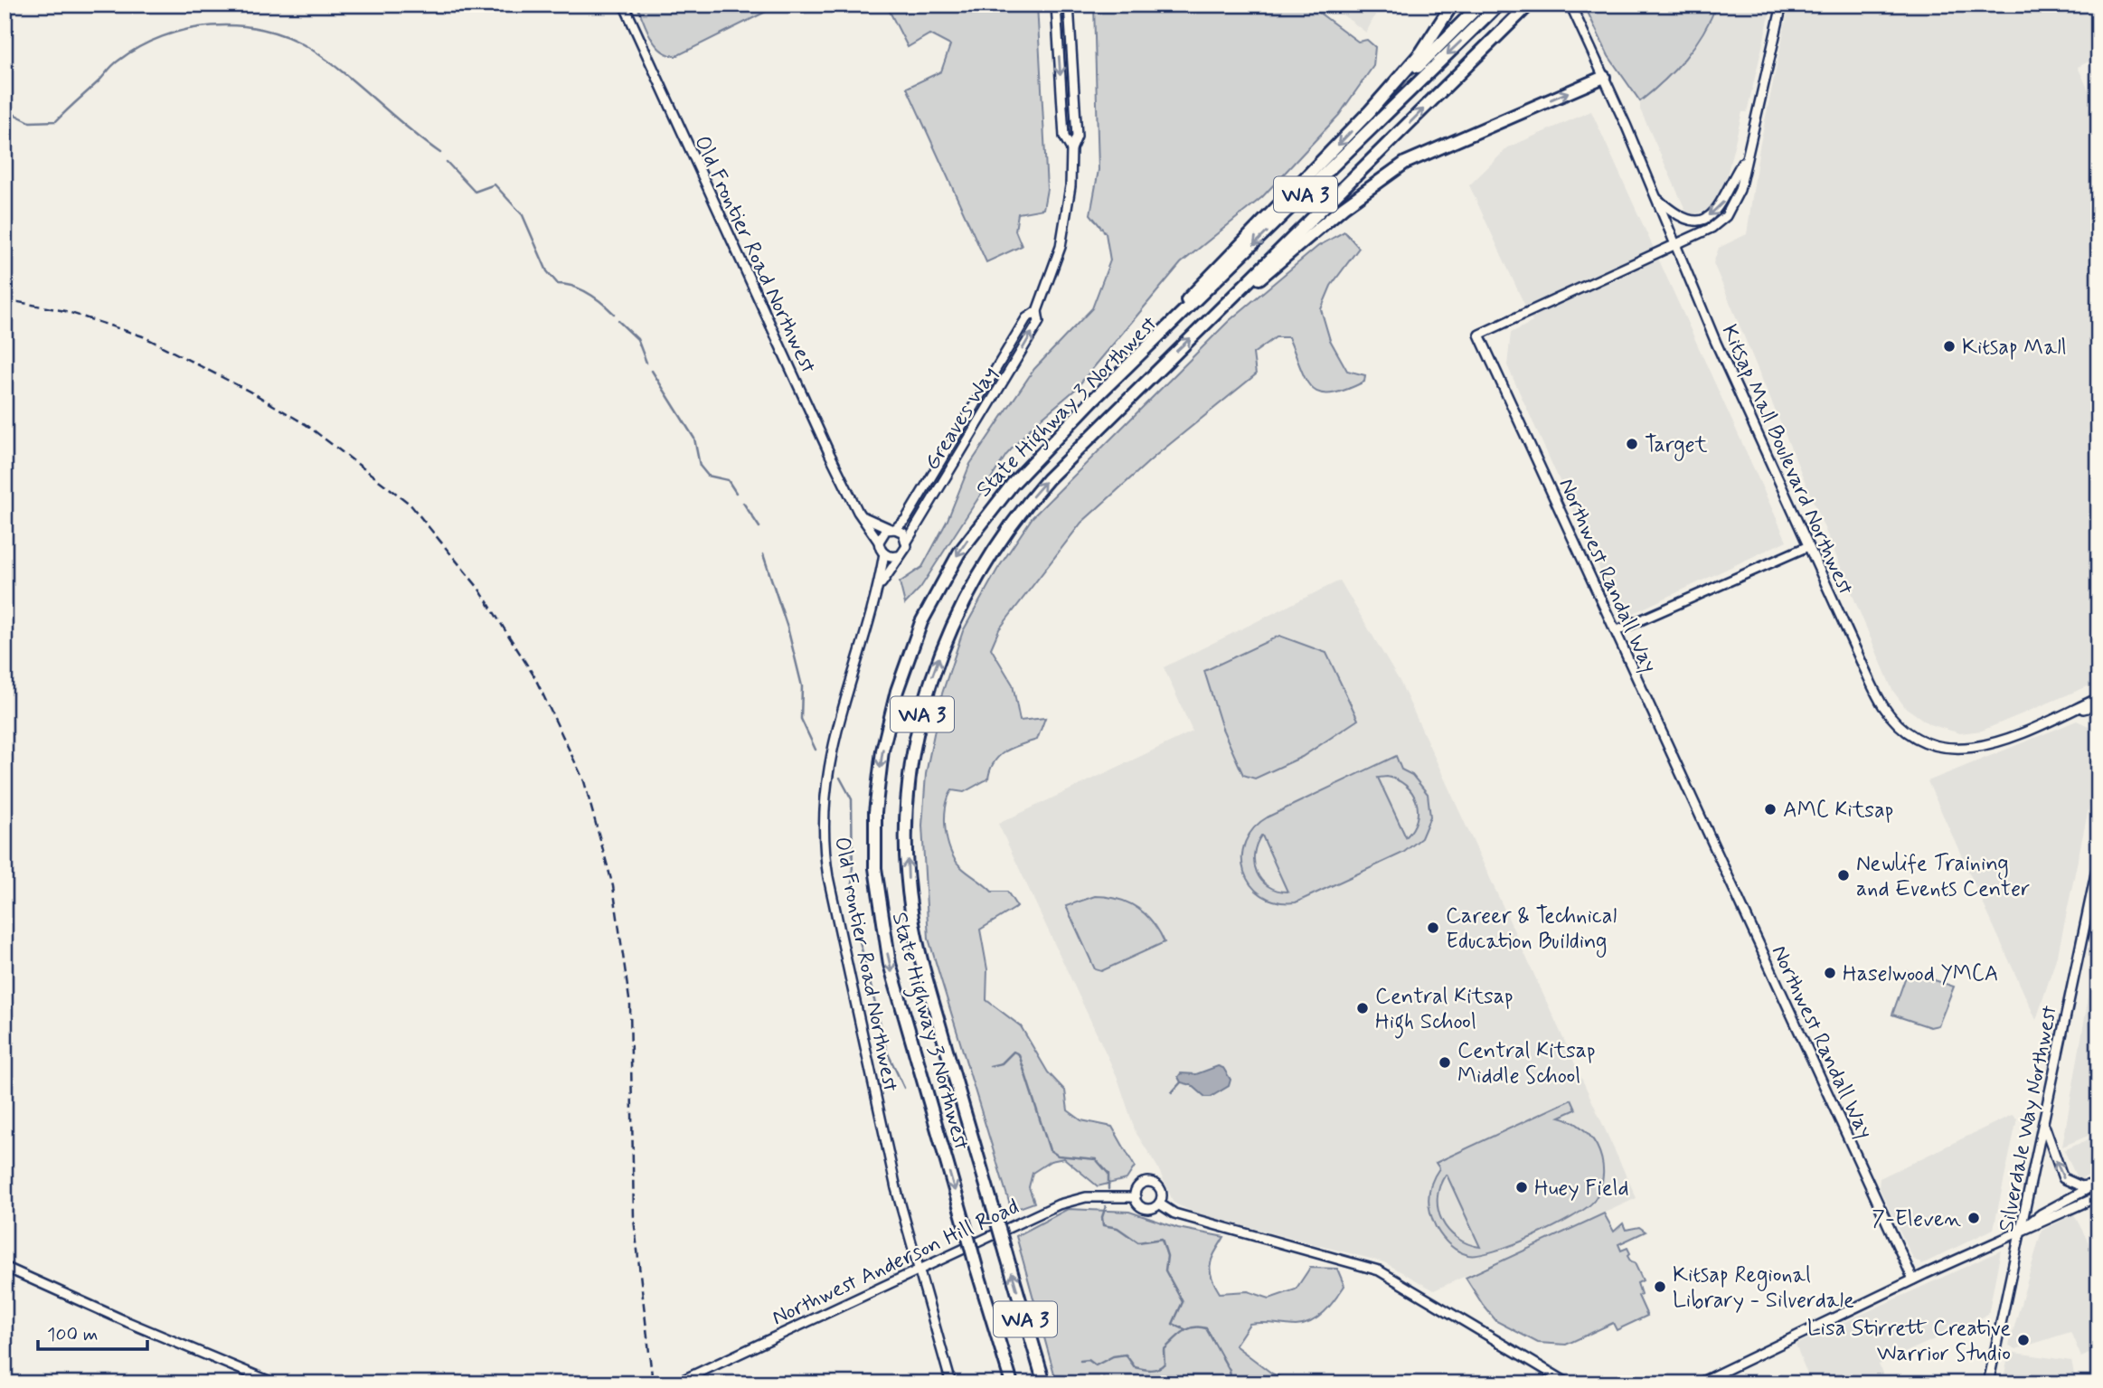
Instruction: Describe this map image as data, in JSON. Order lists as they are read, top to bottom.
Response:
{
  "streets": {
    "highway": ["WA 3", "State Highway 3 Northwest"],
    "main road": [
      "Old Frontier Road Northwest",
      "Greaves Way",
      "Kitsap Mall Boulevard Northwest",
      "Northwest Randall Way",
      "Silverdale Way Northwest",
      "Northwest Anderson Hill Road"
    ]
  },
  "crossings": [
    ["Old Frontier Road Northwest", "Greaves Way"],
    ["Old Frontier Road Northwest", "Northwest Anderson Hill Road"],
    ["Kitsap Mall Boulevard Northwest", "Northwest Randall Way"]
  ],
  "places": [
    "Kitsap Mall",
    "Target",
    "AMC Kitsap",
    "Newlife Training and Events Center",
    "Career & Technical Education Building",
    "Haselwood YMCA",
    "Central Kitsap High School",
    "Central Kitsap Middle School",
    "Huey Field",
    "7-Eleven",
    "Kitsap Regional Library - Silverdale",
    "Lisa Stirrett Creative Warrior Studio"
  ],
  "scale_bar": "100 m"
}
